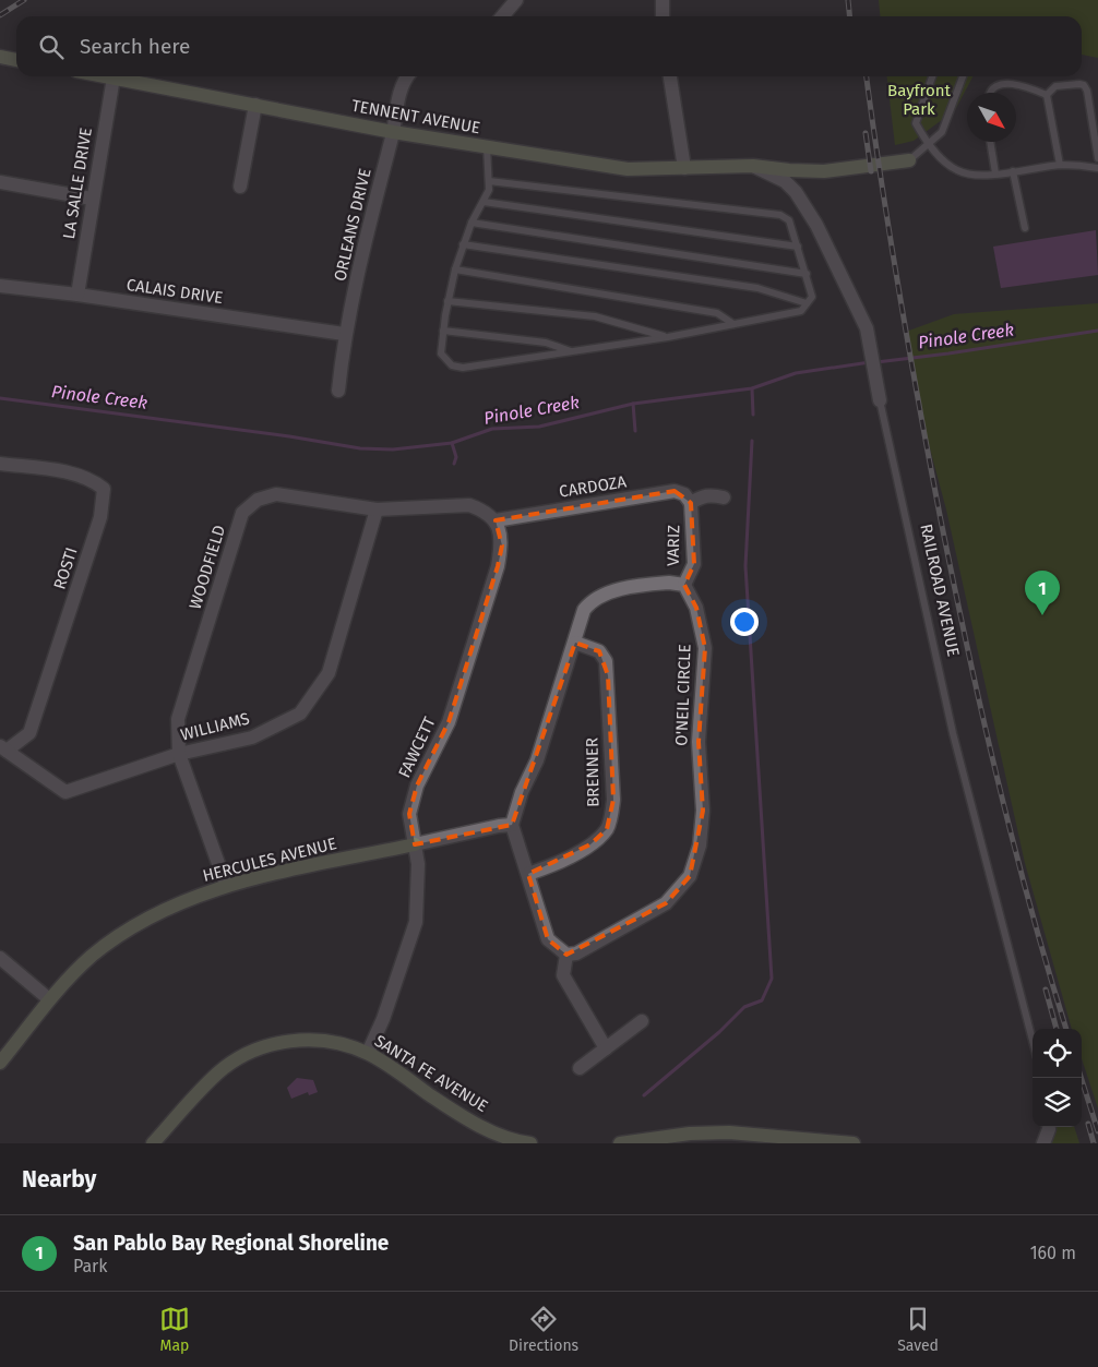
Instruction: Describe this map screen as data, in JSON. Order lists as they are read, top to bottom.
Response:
{
  "streets": {
    "street": [
      "TENNENT AVENUE",
      "LA SALLE DRIVE",
      "ORLEANS DRIVE",
      "CALAIS DRIVE",
      "CARDOZA",
      "VARIZ",
      "WOODFIELD",
      "ROSTI",
      "RAILROAD AVENUE",
      "O'NEIL CIRCLE",
      "WILLIAMS",
      "FAWCETT",
      "BRENNER",
      "HERCULES AVENUE",
      "SANTA FE AVENUE"
    ]
  },
  "crossings": [
    ["TENNENT AVENUE", "LA SALLE DRIVE"],
    ["TENNENT AVENUE", "ORLEANS DRIVE"],
    ["TENNENT AVENUE", "RAILROAD AVENUE"],
    ["LA SALLE DRIVE", "CALAIS DRIVE"],
    ["ORLEANS DRIVE", "CALAIS DRIVE"],
    ["CARDOZA", "VARIZ"],
    ["CARDOZA", "WOODFIELD"],
    ["CARDOZA", "FAWCETT"],
    ["VARIZ", "O'NEIL CIRCLE"],
    ["WOODFIELD", "WILLIAMS"],
    ["WOODFIELD", "FAWCETT"],
    ["WOODFIELD", "HERCULES AVENUE"],
    ["ROSTI", "WILLIAMS"],
    ["FAWCETT", "HERCULES AVENUE"],
    ["FAWCETT", "SANTA FE AVENUE"]
  ],
  "water": ["Pinole Creek"],
  "parks": ["Bayfront Park"],
  "north": "bottom right",
  "page": {
    "search": "Search here",
    "pins": "1",
    "heading": "Nearby",
    "list": [
      {
        "mark": "1",
        "name": "San Pablo Bay Regional Shoreline",
        "note": "Park",
        "value": "160 m"
      }
    ],
    "nav": ["Map", "Directions", "Saved"]
  }
}
